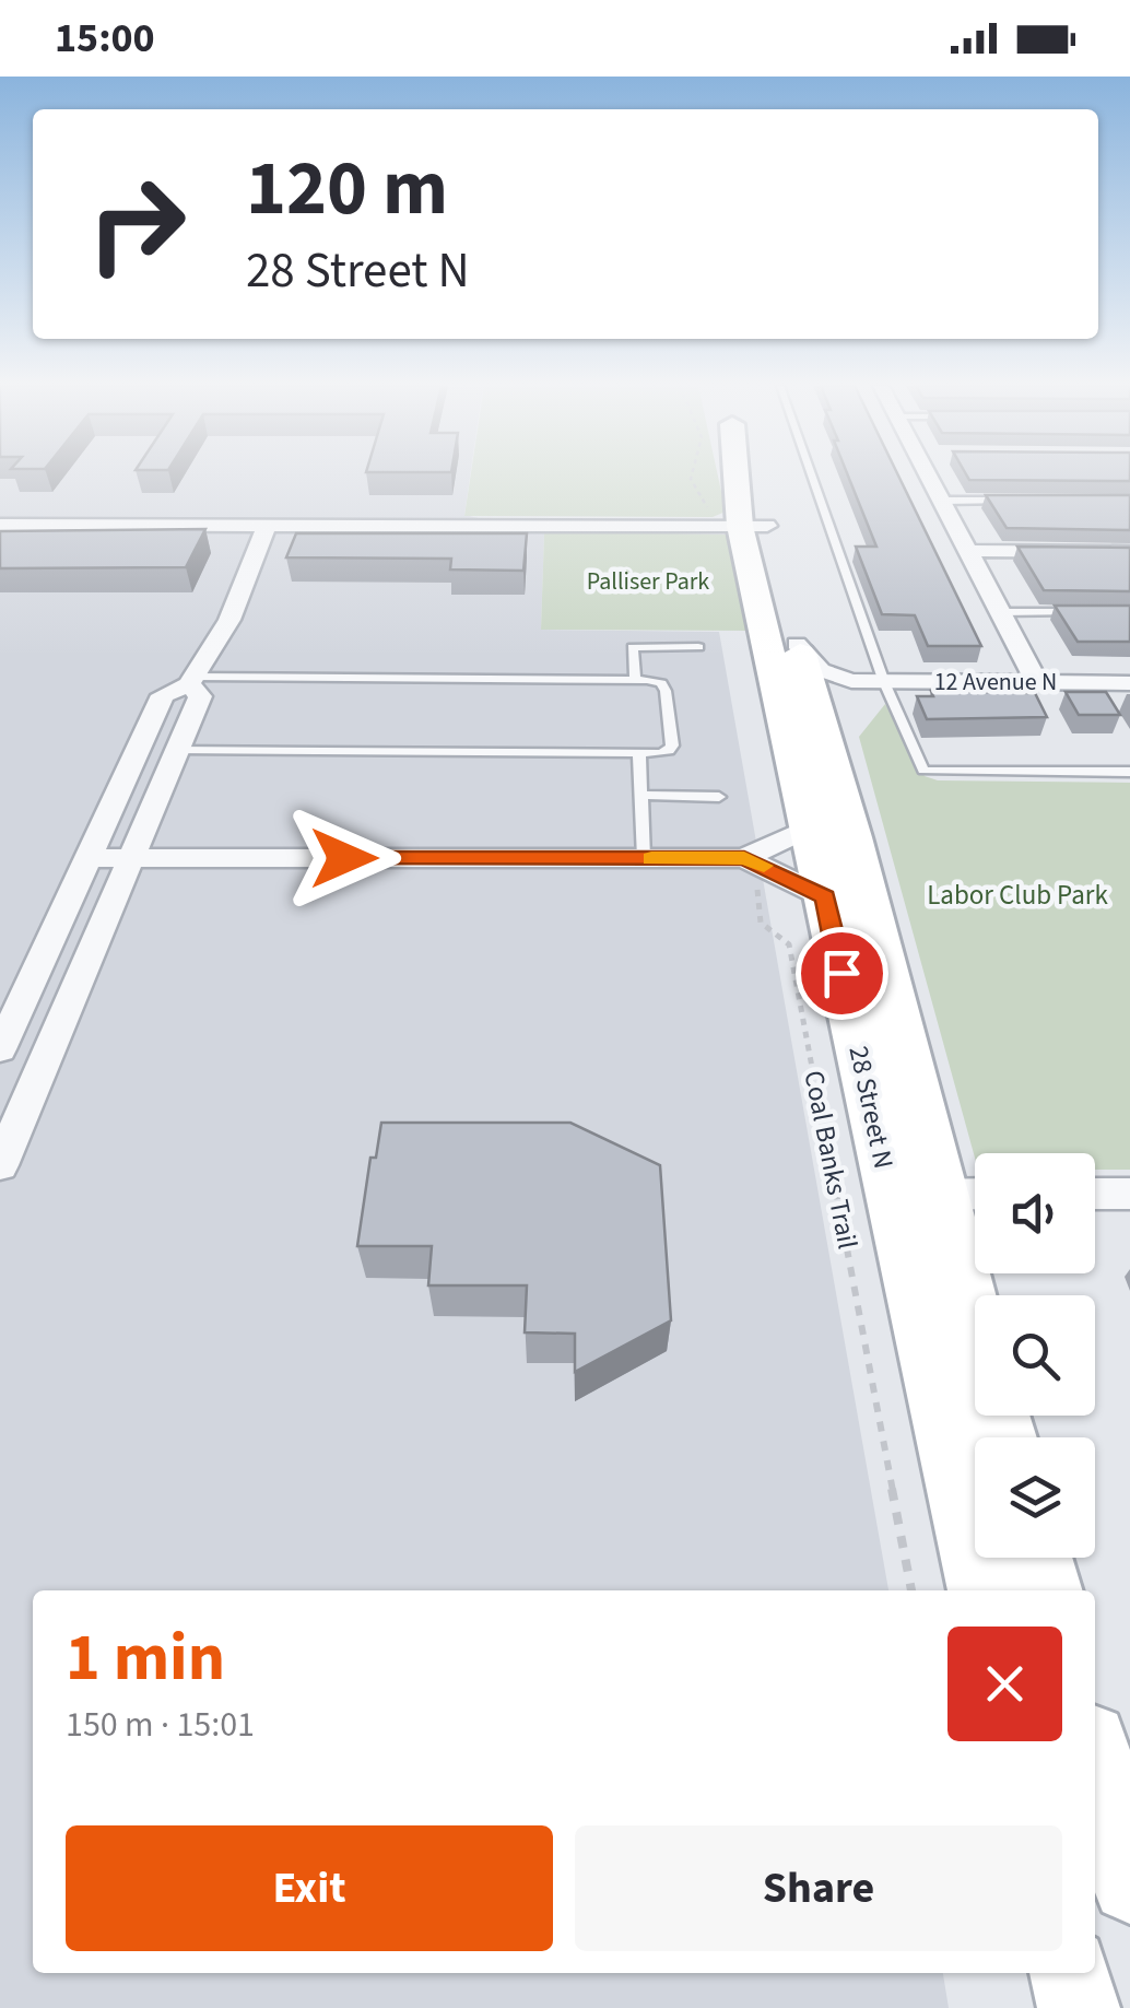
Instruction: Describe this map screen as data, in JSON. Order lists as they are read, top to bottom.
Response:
{
  "streets": {
    "main road": ["28 Street N"],
    "street": ["12 Avenue N"],
    "path": ["Coal Banks Trail"]
  },
  "crossings": [
    ["12 Avenue N", "28 Street N"]
  ],
  "parks": ["Palliser Park", "Labor Club Park"],
  "page": {
    "status": "15:00",
    "turn": ["120 m", "28 Street N"],
    "heading": ["1 min", "150 m · 15:01"],
    "buttons": ["Exit", "Share"]
  }
}
